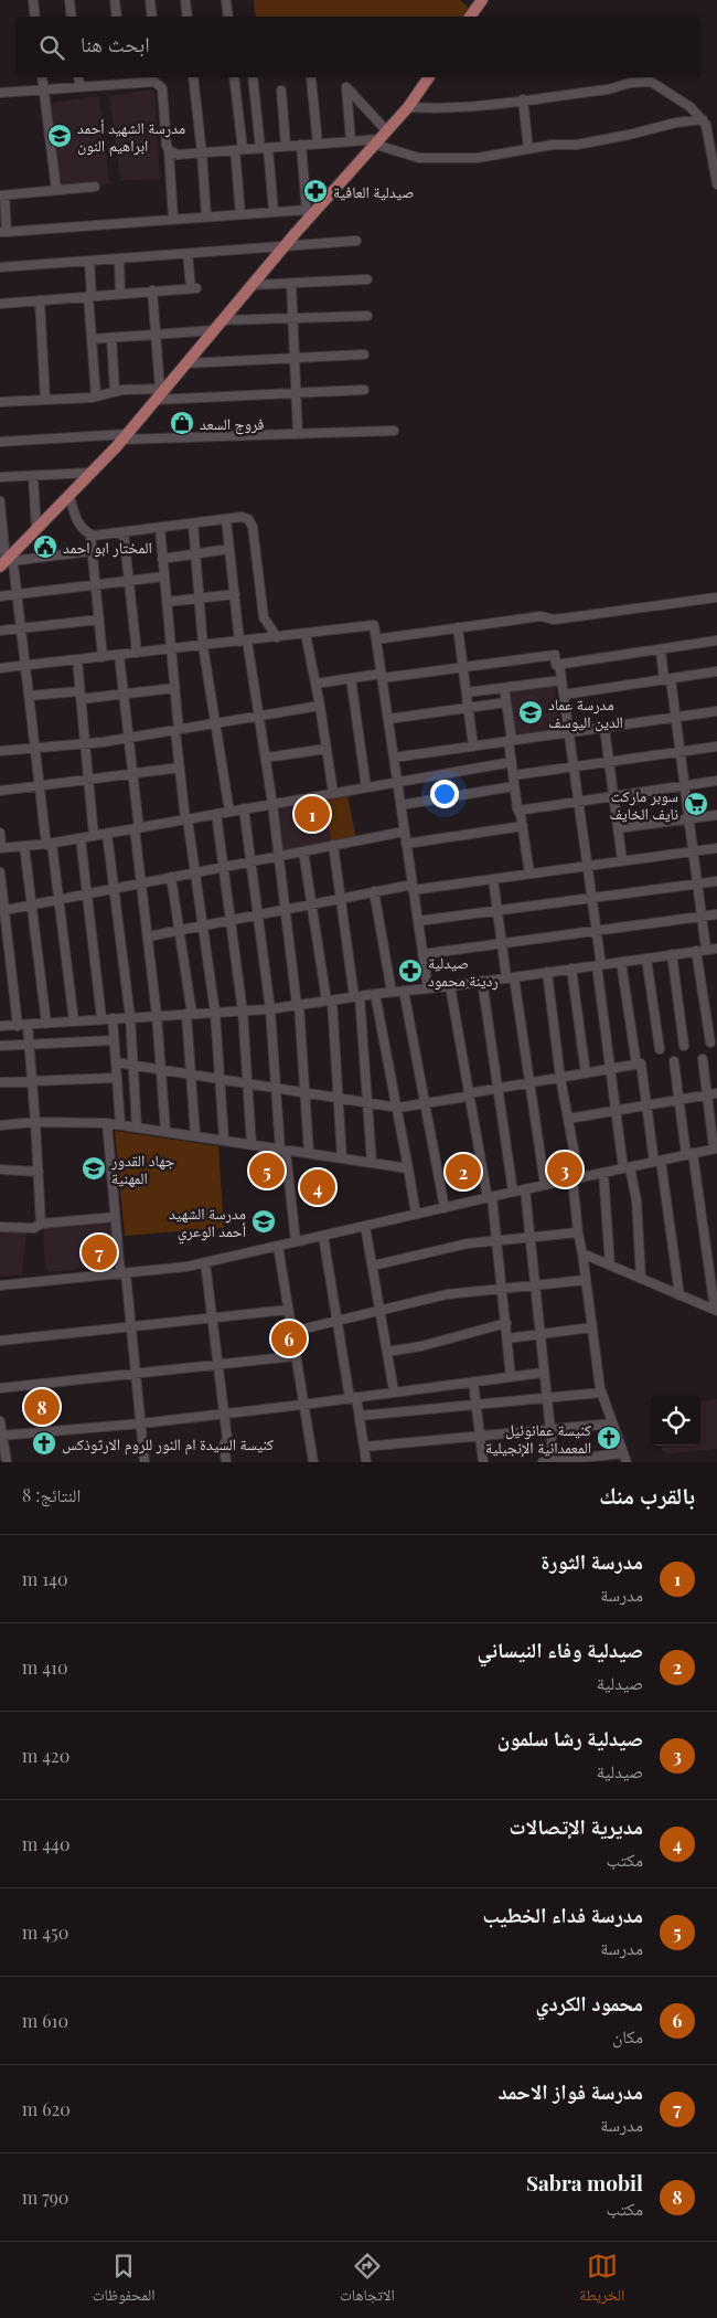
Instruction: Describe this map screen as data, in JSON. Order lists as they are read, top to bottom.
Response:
{
  "places": {
    "school or university": [
      "مدرسة الشهيد أحمد ابراهيم النون",
      "مدرسة عماد الدين اليوسف",
      "جهاد القدور المهنية",
      "مدرسة الشهيد أحمد الوعري"
    ],
    "pharmacy": ["صيدلية العافية", "صيدلية ردينة محمود"],
    "shop": ["فروج السعد"],
    "public building": ["المختار ابو احمد"],
    "supermarket": ["سوبر ماركت نايف الخايف"],
    "church": ["كنيسة عمانوئيل المعمدانية الإنجيلية", "كنيسة السيدة ام النور للروم الارثوذكس"]
  },
  "page": {
    "search": "ابحث هنا",
    "pins": [
      "1",
      "3",
      "5",
      "2",
      "4",
      "7",
      "6",
      "8"
    ],
    "heading": ["بالقرب منك", "النتائج: 8"],
    "list": [
      {
        "mark": "1",
        "name": "مدرسة الثورة",
        "note": "مدرسة",
        "value": "140 m"
      },
      {
        "mark": "2",
        "name": "صيدلية وفاء النيساني",
        "note": "صيدلية",
        "value": "410 m"
      },
      {
        "mark": "3",
        "name": "صيدلية رشا سلمون",
        "note": "صيدلية",
        "value": "420 m"
      },
      {
        "mark": "4",
        "name": "مديرية الإتصالات",
        "note": "مكتب",
        "value": "440 m"
      },
      {
        "mark": "5",
        "name": "مدرسة فداء الخطيب",
        "note": "مدرسة",
        "value": "450 m"
      },
      {
        "mark": "6",
        "name": "محمود الكردي",
        "note": "مكان",
        "value": "610 m"
      },
      {
        "mark": "7",
        "name": "مدرسة فواز الاحمد",
        "note": "مدرسة",
        "value": "620 m"
      },
      {
        "mark": "8",
        "name": "Sabra mobil",
        "note": "مكتب",
        "value": "790 m"
      }
    ],
    "nav": ["الخريطة", "الاتجاهات", "المحفوظات"]
  }
}
